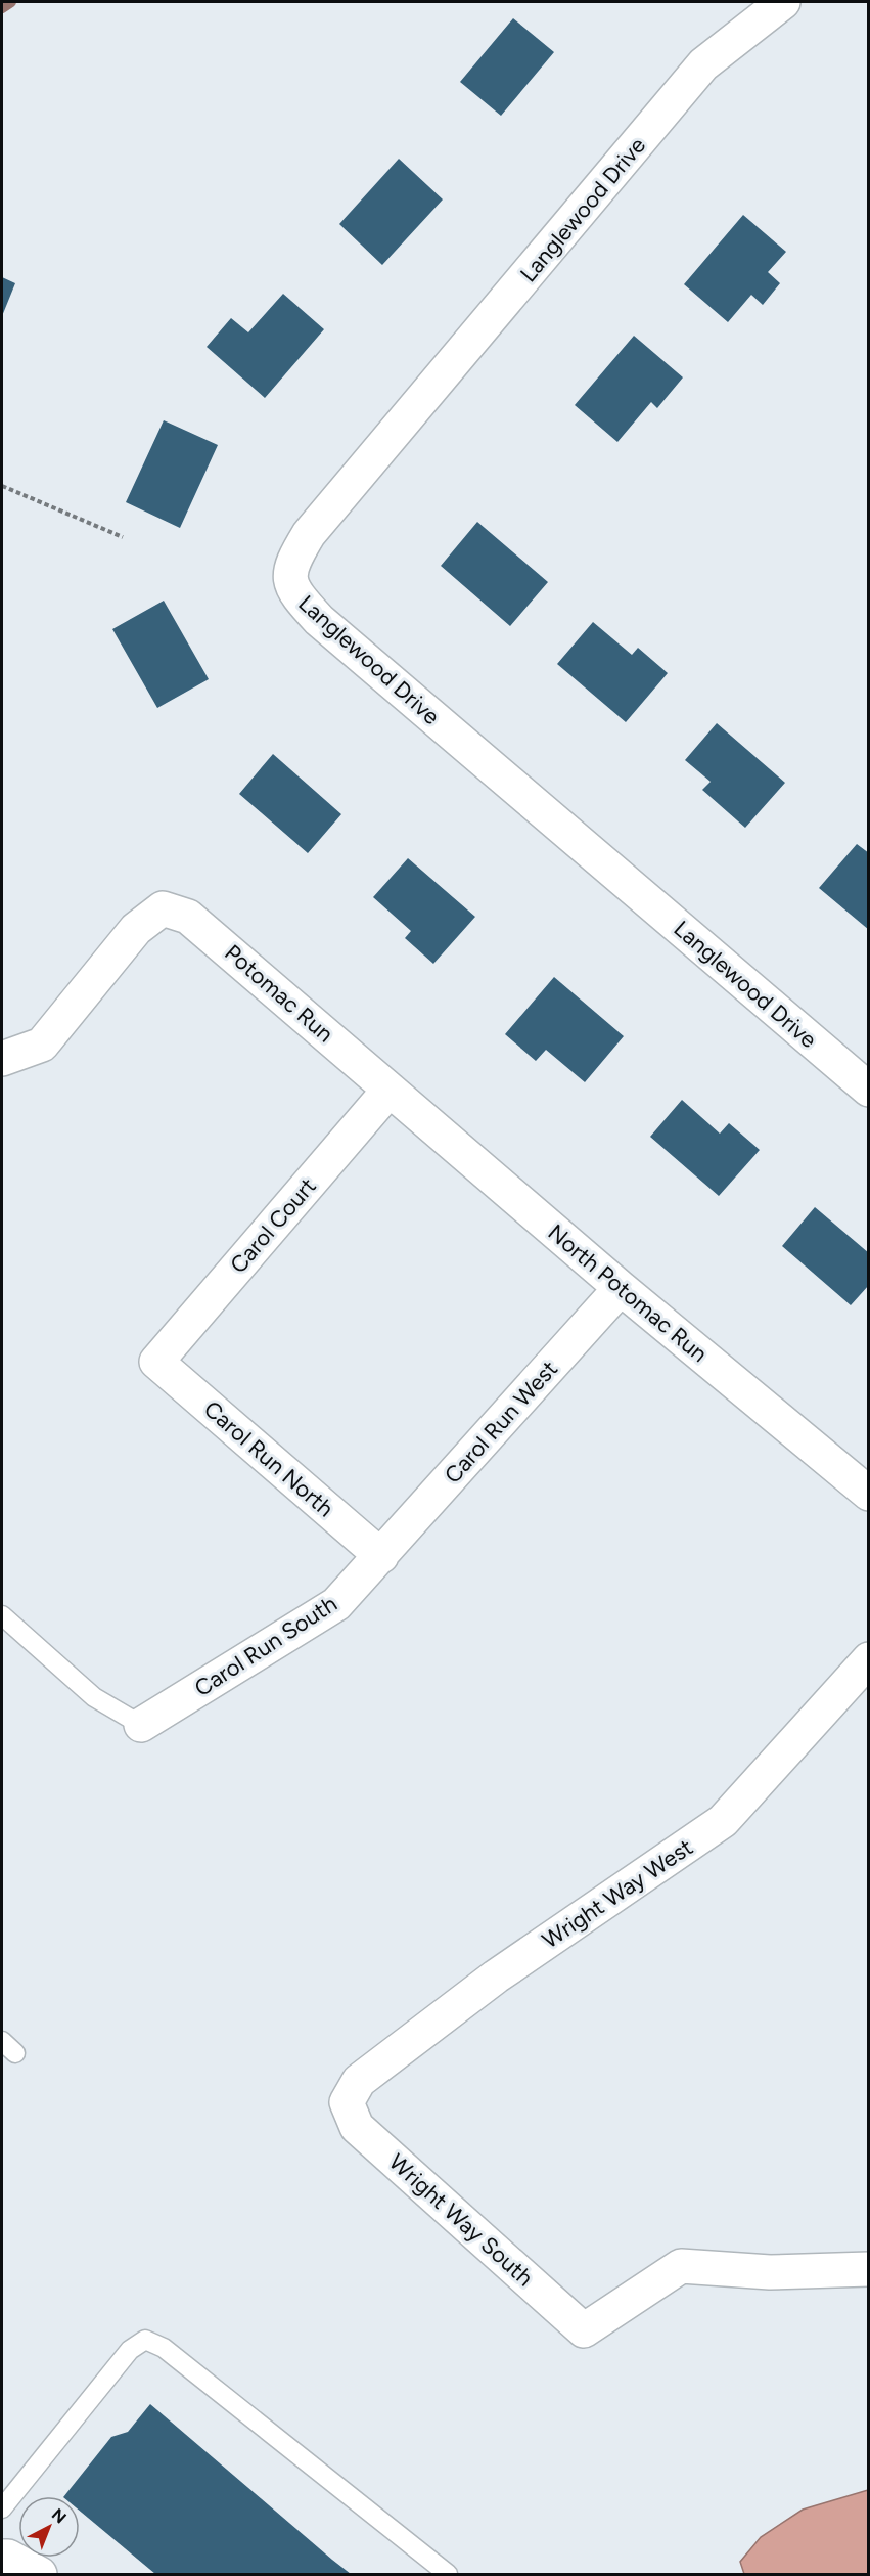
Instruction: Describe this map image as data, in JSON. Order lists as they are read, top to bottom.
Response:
{
  "streets": {
    "street": [
      "Langlewood Drive",
      "Potomac Run",
      "Carol Court",
      "North Potomac Run",
      "Carol Run West",
      "Carol Run North",
      "Carol Run South",
      "Wright Way West",
      "Wright Way South"
    ]
  },
  "crossings": [
    ["Potomac Run", "Carol Court"],
    ["Potomac Run", "North Potomac Run"],
    ["Carol Court", "North Potomac Run"],
    ["Carol Court", "Carol Run North"],
    ["North Potomac Run", "Carol Run West"],
    ["Carol Run West", "Carol Run North"],
    ["Carol Run West", "Carol Run South"],
    ["Carol Run North", "Carol Run South"],
    ["Wright Way West", "Wright Way South"]
  ],
  "north": "top right"
}
